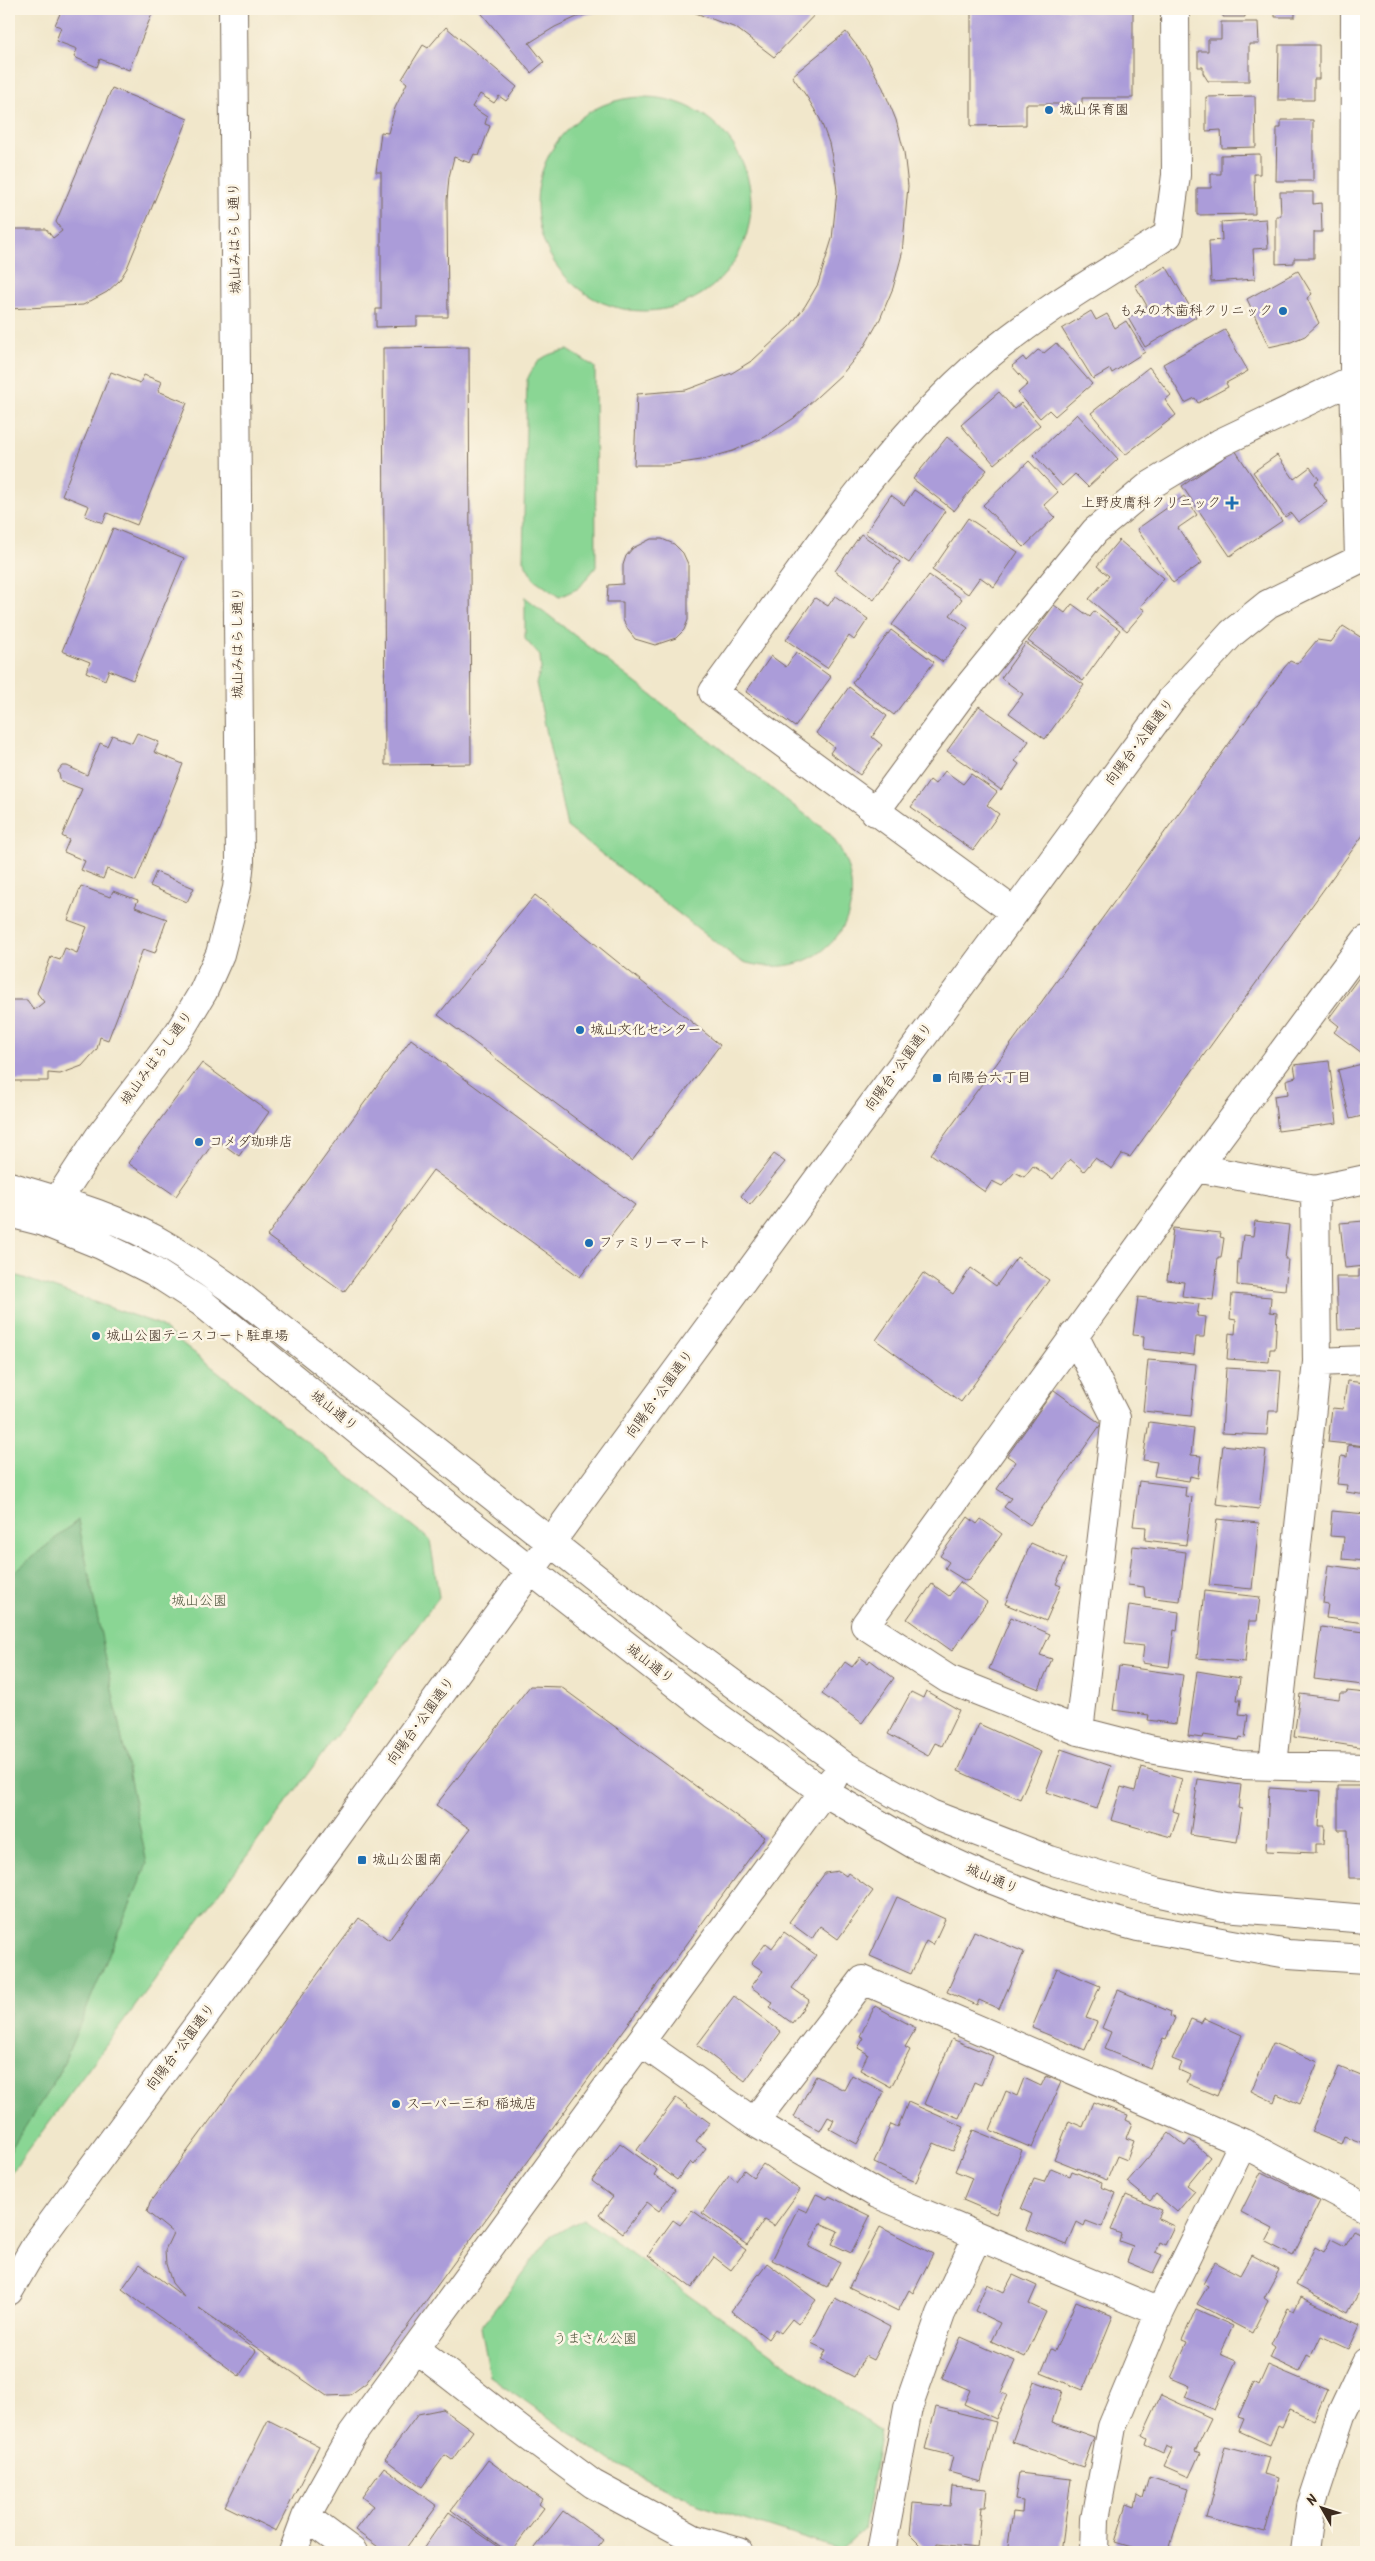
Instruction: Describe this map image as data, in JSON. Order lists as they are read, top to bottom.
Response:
{
  "streets": {
    "street": ["城山みはらし通り", "向陽台･公園通り", "城山通り"]
  },
  "crossings": [
    ["城山みはらし通り", "城山通り"],
    ["向陽台･公園通り", "城山通り"]
  ],
  "parks": ["城山公園", "うまさん公園"],
  "places": {
    "other": [
      "城山保育園",
      "もみの木歯科クリニック",
      "城山文化センター",
      "コメダ珈琲店",
      "ファミリーマート",
      "城山公園テニスコート駐車場",
      "スーパー三和 稲城店"
    ],
    "health": ["上野皮膚科クリニック"],
    "transit": ["向陽台六丁目", "城山公園南"]
  },
  "north": "top left"
}
